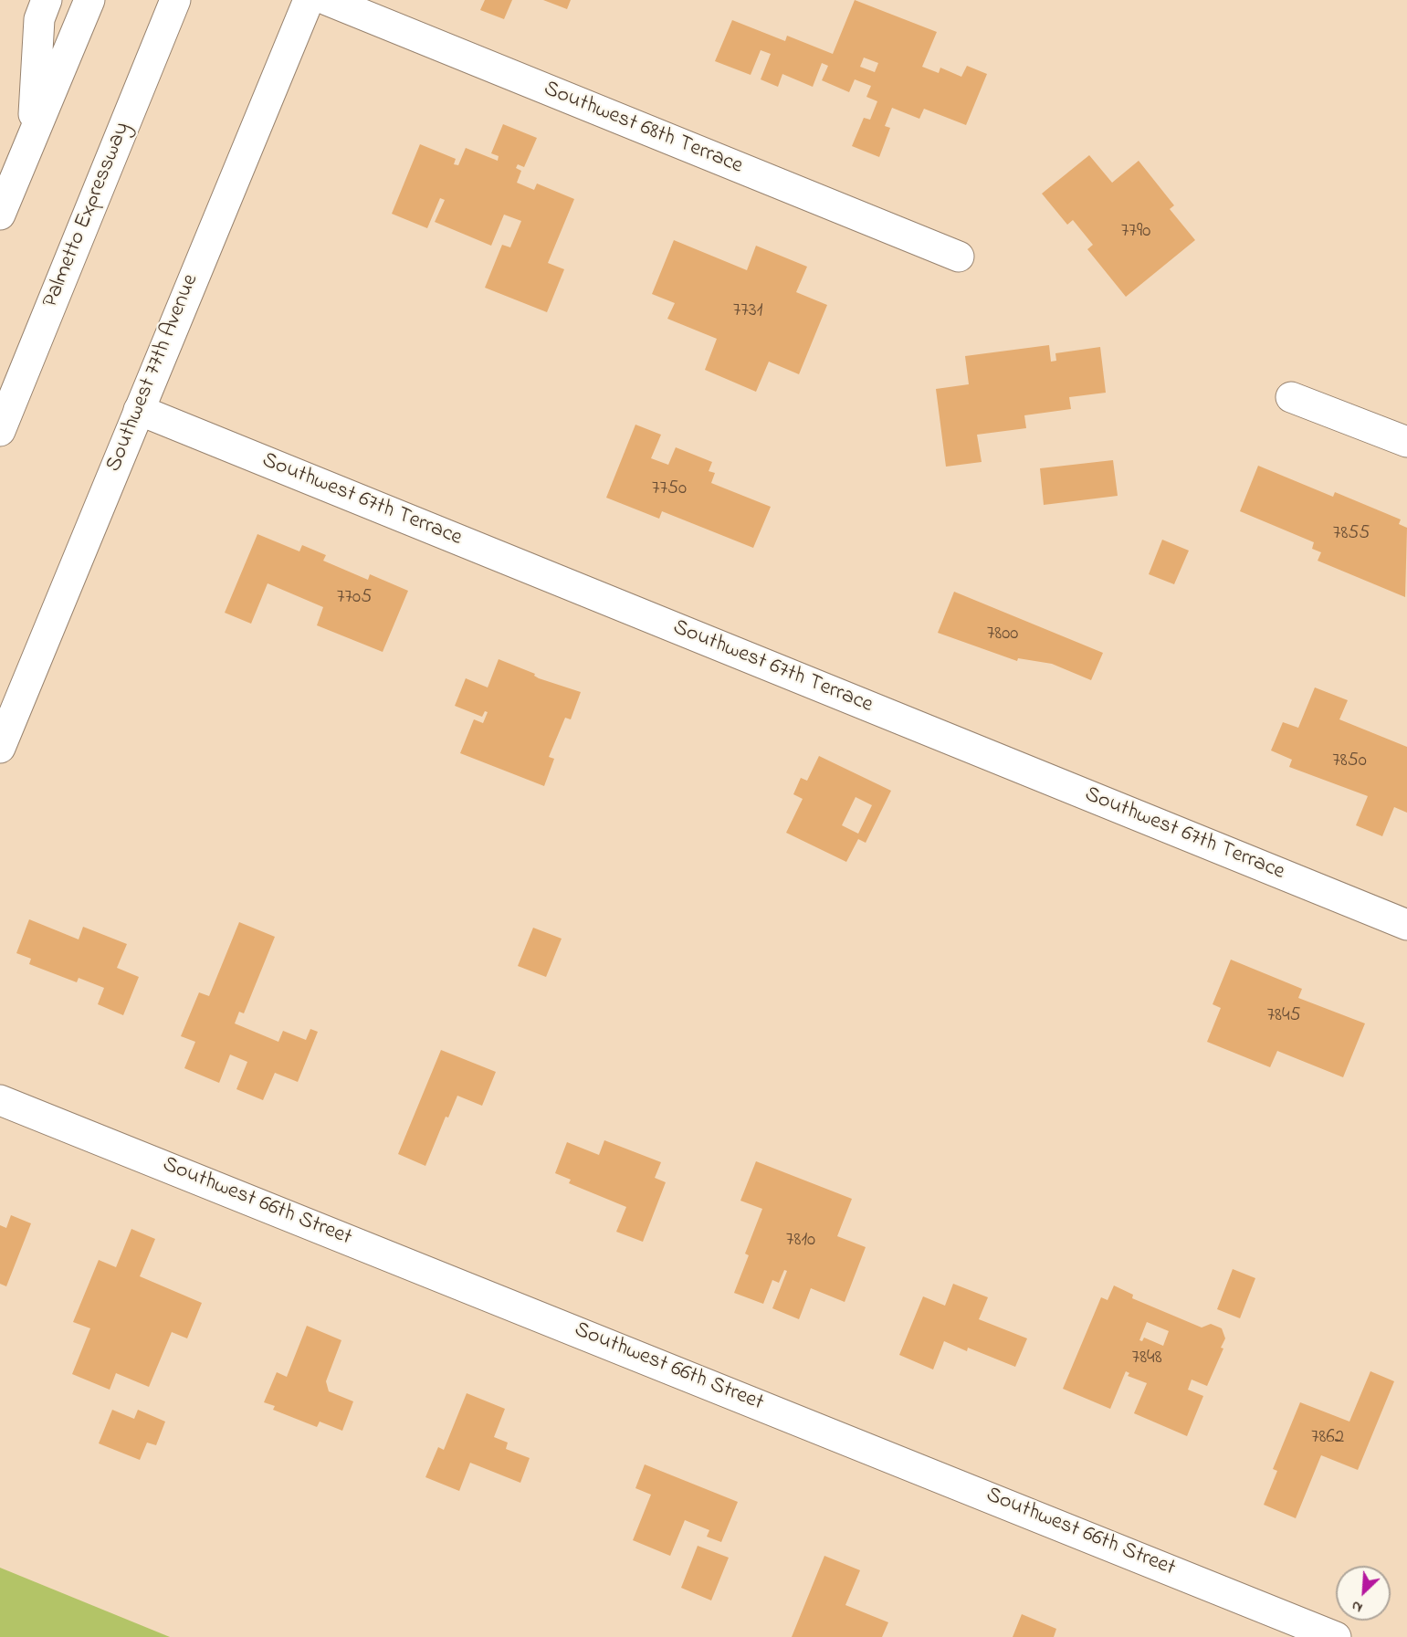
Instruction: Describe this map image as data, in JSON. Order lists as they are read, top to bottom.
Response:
{
  "streets": {
    "main road": [
      "Southwest 68th Terrace",
      "Palmetto Expressway",
      "Southwest 77th Avenue",
      "Southwest 67th Terrace",
      "Southwest 66th Street"
    ]
  },
  "crossings": [
    ["Southwest 77th Avenue", "Southwest 67th Terrace"]
  ],
  "house_numbers": [
    "7790",
    "7731",
    "7750",
    "7855",
    "7705",
    "7800",
    "7850",
    "7845",
    "7810",
    "7848",
    "7862"
  ],
  "north": "bottom left"
}
